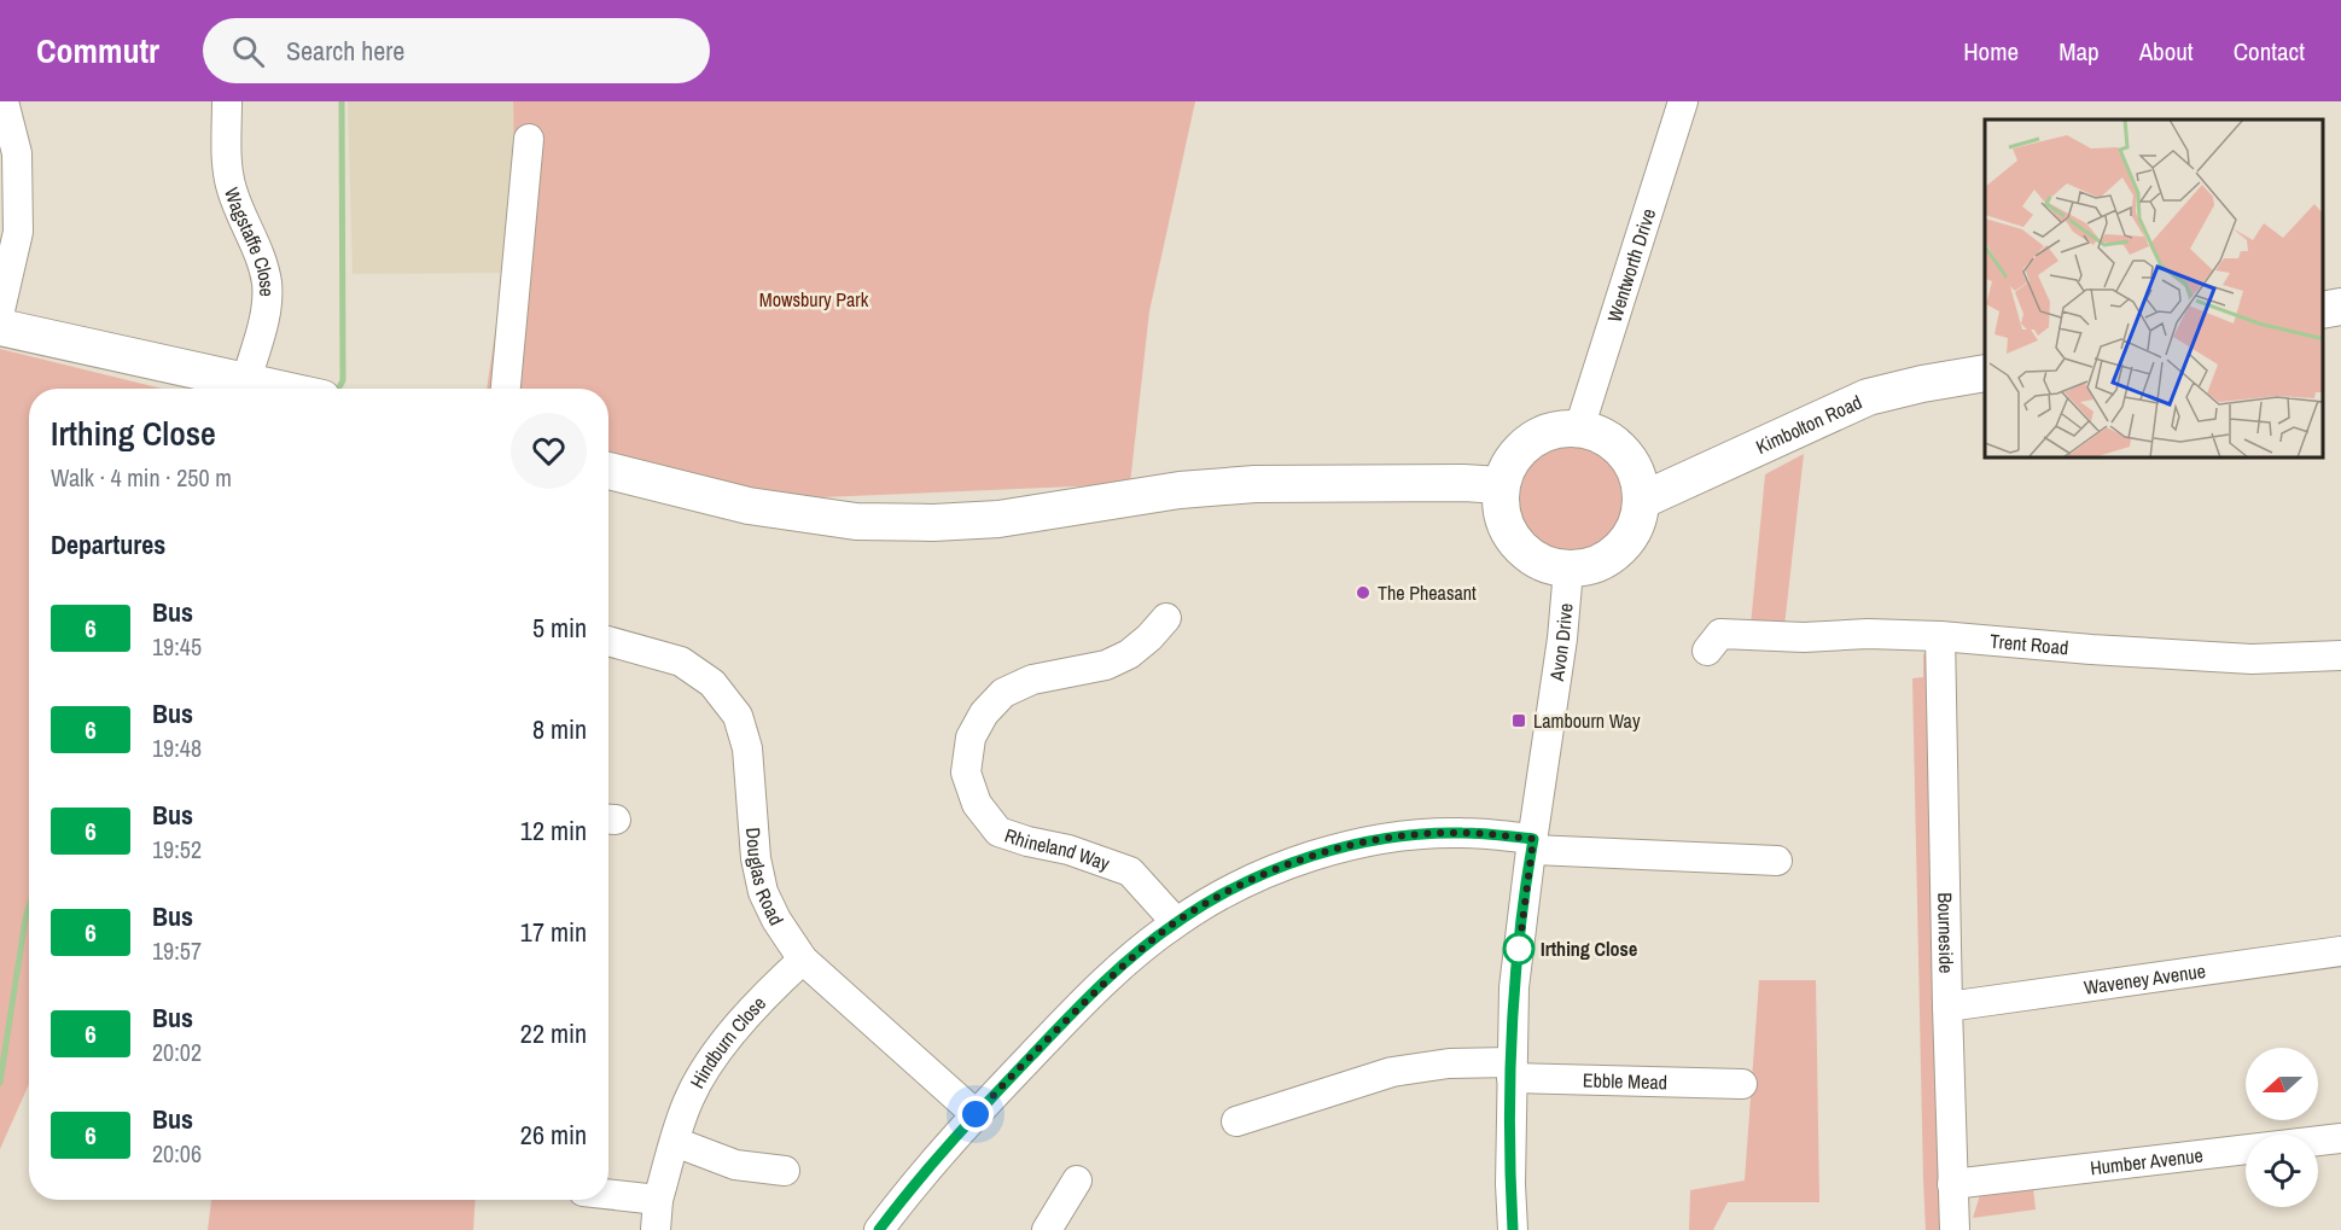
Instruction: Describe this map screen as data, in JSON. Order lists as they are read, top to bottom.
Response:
{
  "streets": {
    "main road": ["Kimbolton Road"],
    "street": [
      "Wagstaffe Close",
      "Wentworth Drive",
      "Avon Drive",
      "Trent Road",
      "Rhineland Way",
      "Douglas Road",
      "Bourneside",
      "Waveney Avenue",
      "Hindburn Close",
      "Ebble Mead",
      "Humber Avenue"
    ]
  },
  "crossings": [
    ["Wentworth Drive", "Kimbolton Road"],
    ["Wentworth Drive", "Avon Drive"],
    ["Kimbolton Road", "Avon Drive"],
    ["Avon Drive", "Ebble Mead"],
    ["Trent Road", "Bourneside"],
    ["Douglas Road", "Hindburn Close"],
    ["Bourneside", "Waveney Avenue"],
    ["Bourneside", "Humber Avenue"]
  ],
  "parks": ["Mowsbury Park"],
  "places": {
    "other": ["The Pheasant", "Irthing Close"],
    "transit": ["Lambourn Way"]
  },
  "lines": ["bus line 6"],
  "north": "left",
  "page": {
    "header": "Commutr",
    "search": "Search here",
    "nav": [
      "Home",
      "Map",
      "About",
      "Contact"
    ],
    "heading": [
      ["Irthing Close", "Walk · 4 min · 250 m"],
      "Departures"
    ],
    "list": [
      {
        "mark": "6",
        "name": "Bus",
        "note": "19:45",
        "value": "5 min"
      },
      {
        "mark": "6",
        "name": "Bus",
        "note": "19:48",
        "value": "8 min"
      },
      {
        "mark": "6",
        "name": "Bus",
        "note": "19:52",
        "value": "12 min"
      },
      {
        "mark": "6",
        "name": "Bus",
        "note": "19:57",
        "value": "17 min"
      },
      {
        "mark": "6",
        "name": "Bus",
        "note": "20:02",
        "value": "22 min"
      },
      {
        "mark": "6",
        "name": "Bus",
        "note": "20:06",
        "value": "26 min"
      }
    ]
  }
}
